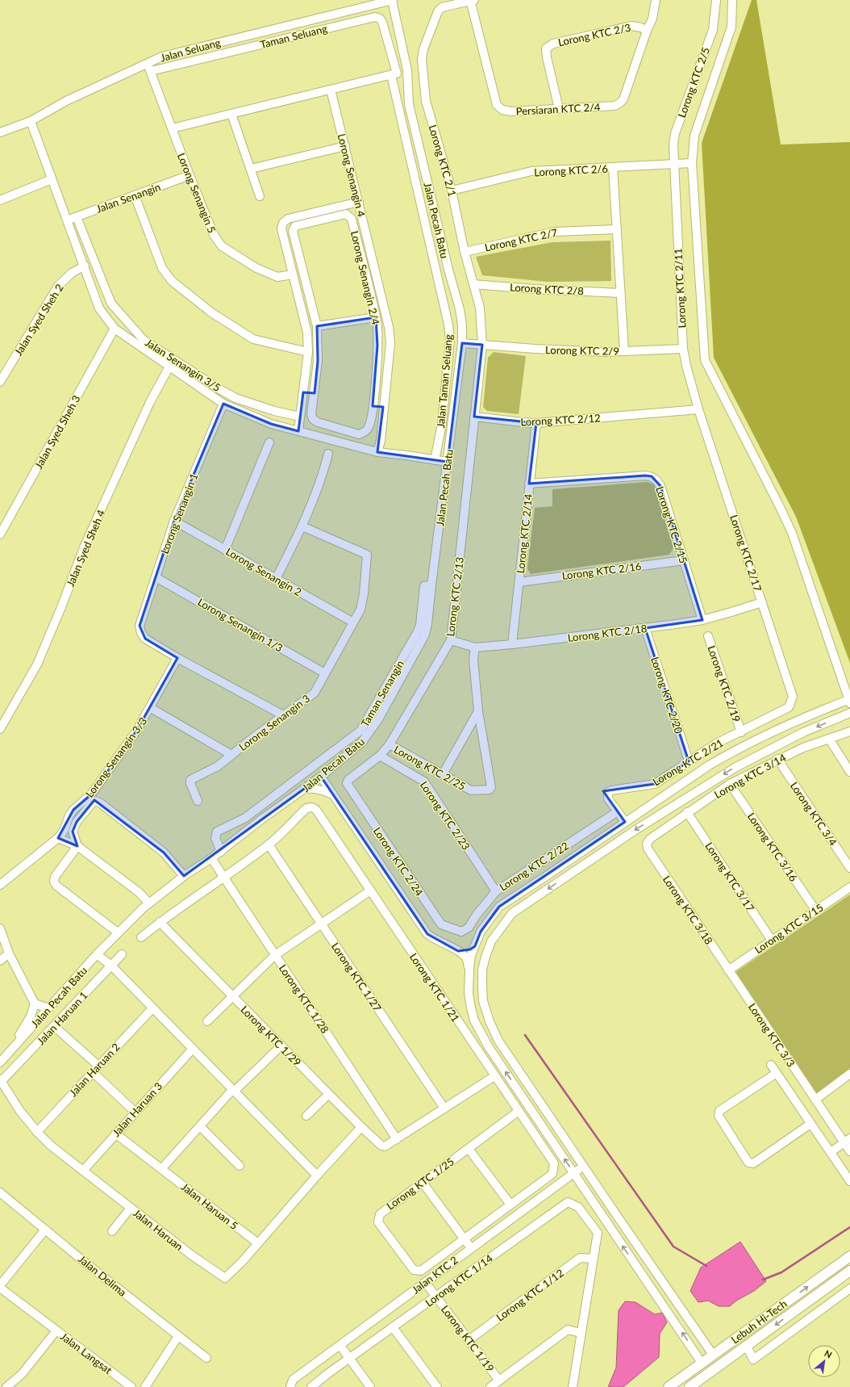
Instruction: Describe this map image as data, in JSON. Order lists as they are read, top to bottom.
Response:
{
  "streets": {
    "main road": ["Lebuh Hi-Tech"],
    "street": [
      "Lorong KTC 2/3",
      "Taman Seluang",
      "Jalan Seluang",
      "Lorong KTC 2/5",
      "Persiaran KTC 2/4",
      "Lorong KTC 2/1",
      "Lorong KTC 2/6",
      "Lorong Senangin 4",
      "Lorong Senangin 5",
      "Jalan Senangin",
      "Jalan Pecah Batu",
      "Lorong KTC 2/7",
      "Lorong Senangin 2/4",
      "Lorong KTC 2/11",
      "Lorong KTC 2/8",
      "Jalan Syed Sheh 2",
      "Lorong KTC 2/9",
      "Jalan Senangin 3/5",
      "Jalan Taman Seluang",
      "Lorong KTC 2/12",
      "Jalan Syed Sheh 3",
      "Lorong Senangin 1",
      "Lorong KTC 2/15",
      "Lorong KTC 2/14",
      "Jalan Syed Sheh 4",
      "Lorong KTC 2/17",
      "Lorong KTC 2/16",
      "Lorong Senangin 2",
      "Lorong KTC 2/13",
      "Lorong Senangin 1/3",
      "Lorong KTC 2/18",
      "Lorong KTC 2/19",
      "Taman Senangin",
      "Lorong KTC 2/20",
      "Lorong Senangin 3",
      "Lorong Senangin 3/3",
      "Lorong KTC 2/21",
      "Lorong KTC 2/25",
      "Lorong KTC 3/14",
      "Lorong KTC 3/4",
      "Lorong KTC 2/23",
      "Lorong KTC 3/16",
      "Lorong KTC 2/24",
      "Lorong KTC 2/22",
      "Lorong KTC 3/17",
      "Lorong KTC 3/18",
      "Lorong KTC 3/15",
      "Lorong KTC 1/27",
      "Lorong KTC 1/21",
      "Lorong KTC 1/28",
      "Jalan Haruan 1",
      "Lorong KTC 3/3",
      "Lorong KTC 1/29",
      "Jalan Haruan 2",
      "Jalan Haruan 3",
      "Lorong KTC 1/25",
      "Jalan Haruan 5",
      "Jalan Haruan",
      "Jalan KTC 2",
      "Jalan Delima",
      "Lorong KTC 1/14",
      "Lorong KTC 1/12",
      "Lorong KTC 1/19",
      "Jalan Langsat"
    ]
  },
  "crossings": [
    ["Lorong KTC 2/3", "Persiaran KTC 2/4"],
    ["Taman Seluang", "Lorong Senangin 5"],
    ["Taman Seluang", "Jalan Taman Seluang"],
    ["Jalan Seluang", "Lorong Senangin 5"],
    ["Jalan Seluang", "Jalan Pecah Batu"],
    ["Lorong KTC 2/5", "Lorong KTC 2/6"],
    ["Lorong KTC 2/5", "Lorong KTC 2/11"],
    ["Persiaran KTC 2/4", "Lorong KTC 2/1"],
    ["Lorong KTC 2/1", "Lorong KTC 2/6"],
    ["Lorong KTC 2/1", "Lorong KTC 2/7"],
    ["Lorong KTC 2/1", "Lorong KTC 2/8"],
    ["Lorong KTC 2/1", "Lorong KTC 2/9"],
    ["Lorong KTC 2/6", "Lorong KTC 2/11"],
    ["Lorong Senangin 5", "Jalan Senangin"],
    ["Jalan Senangin", "Jalan Senangin 3/5"],
    ["Jalan Pecah Batu", "Lorong KTC 2/9"],
    ["Jalan Pecah Batu", "Taman Senangin"],
    ["Jalan Pecah Batu", "Lorong KTC 1/28"],
    ["Lorong KTC 2/11", "Lorong KTC 2/9"],
    ["Lorong KTC 2/11", "Lorong KTC 2/12"],
    ["Lorong KTC 2/11", "Lorong KTC 2/17"],
    ["Lorong KTC 2/12", "Lorong KTC 2/14"],
    ["Lorong KTC 2/12", "Lorong KTC 2/17"],
    ["Lorong KTC 2/12", "Lorong KTC 2/13"],
    ["Lorong Senangin 1", "Lorong Senangin 2"],
    ["Lorong Senangin 1", "Lorong Senangin 1/3"],
    ["Lorong Senangin 1", "Lorong Senangin 3/3"],
    ["Lorong KTC 2/15", "Lorong KTC 2/14"],
    ["Lorong KTC 2/15", "Lorong KTC 2/16"],
    ["Lorong KTC 2/15", "Lorong KTC 2/18"],
    ["Lorong KTC 2/14", "Lorong KTC 2/16"],
    ["Lorong KTC 2/14", "Lorong KTC 2/18"],
    ["Lorong KTC 2/17", "Lorong KTC 2/18"],
    ["Lorong KTC 2/17", "Lorong KTC 2/21"],
    ["Lorong Senangin 2", "Lorong Senangin 3"],
    ["Lorong KTC 2/13", "Lorong KTC 2/18"],
    ["Lorong KTC 2/13", "Lorong KTC 2/25"],
    ["Lorong KTC 2/13", "Lorong KTC 2/23"],
    ["Lorong KTC 2/13", "Lorong KTC 2/24"],
    ["Lorong Senangin 1/3", "Lorong Senangin 3"],
    ["Lorong KTC 2/18", "Lorong KTC 2/20"],
    ["Lorong KTC 2/19", "Lorong KTC 2/21"],
    ["Lorong KTC 2/20", "Lorong KTC 2/21"],
    ["Lorong KTC 2/21", "Lorong KTC 2/22"],
    ["Lorong KTC 3/14", "Lorong KTC 3/4"],
    ["Lorong KTC 3/14", "Lorong KTC 3/16"],
    ["Lorong KTC 3/14", "Lorong KTC 3/17"],
    ["Lorong KTC 3/14", "Lorong KTC 3/18"],
    ["Lorong KTC 2/23", "Lorong KTC 2/22"],
    ["Lorong KTC 3/16", "Lorong KTC 3/15"],
    ["Lorong KTC 2/24", "Lorong KTC 2/22"],
    ["Lorong KTC 3/17", "Lorong KTC 3/15"],
    ["Lorong KTC 3/18", "Lorong KTC 3/15"],
    ["Lorong KTC 3/18", "Lorong KTC 3/3"],
    ["Lorong KTC 3/15", "Lorong KTC 3/3"],
    ["Lorong KTC 1/27", "Lorong KTC 1/21"],
    ["Lorong KTC 1/21", "Lorong KTC 1/28"],
    ["Lorong KTC 1/21", "Lorong KTC 1/29"],
    ["Lorong KTC 1/21", "Lorong KTC 1/25"],
    ["Lorong KTC 1/28", "Lorong KTC 1/29"],
    ["Jalan Haruan 1", "Jalan Haruan"],
    ["Lorong KTC 1/29", "Jalan Haruan"],
    ["Jalan Haruan 2", "Jalan Haruan"],
    ["Jalan Haruan 3", "Jalan Haruan 5"],
    ["Jalan Haruan 3", "Jalan Haruan"],
    ["Jalan Haruan 5", "Jalan Haruan"],
    ["Jalan KTC 2", "Lorong KTC 1/19"],
    ["Lorong KTC 1/14", "Lorong KTC 1/12"],
    ["Lorong KTC 1/14", "Lorong KTC 1/19"],
    ["Lorong KTC 1/12", "Lorong KTC 1/19"]
  ],
  "north": "top right"
}
